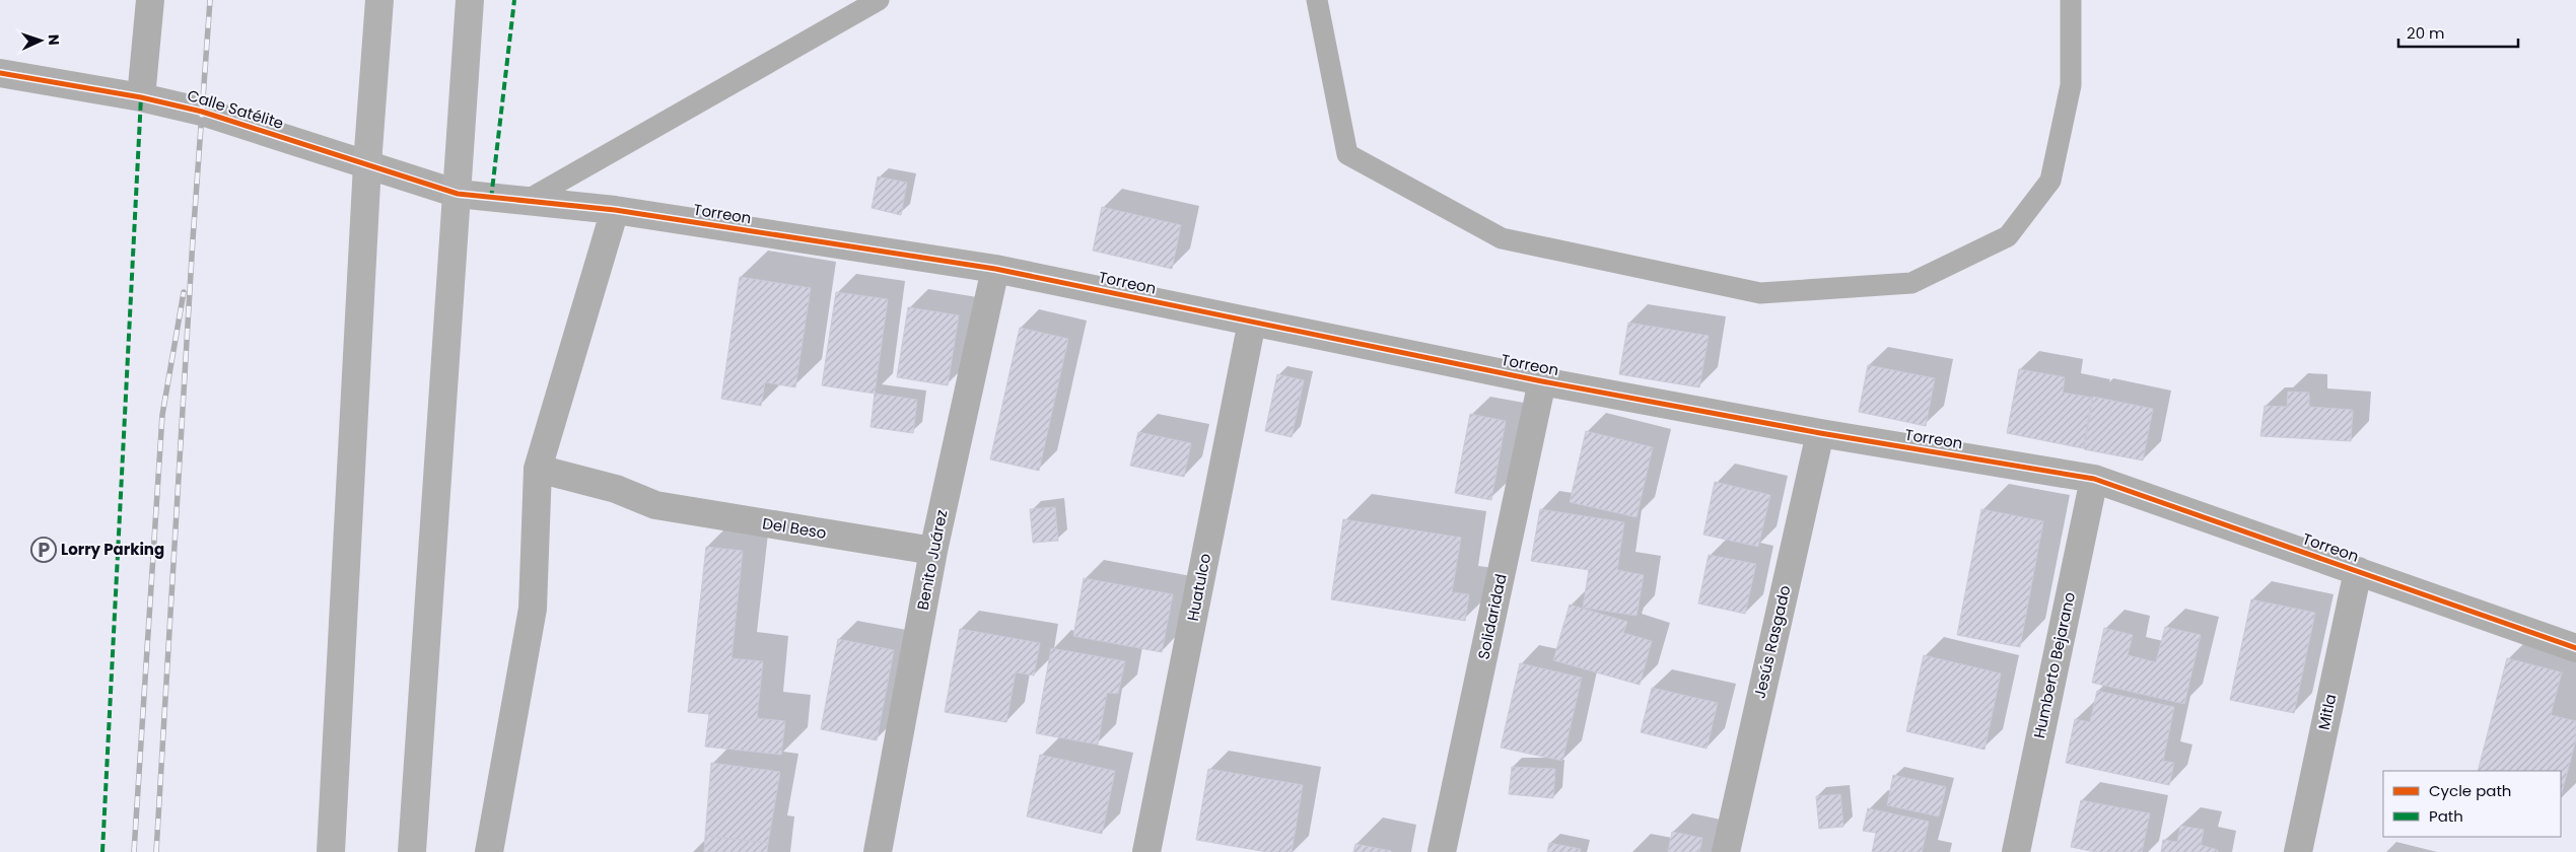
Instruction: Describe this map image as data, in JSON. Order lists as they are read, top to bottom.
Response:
{
  "streets": {
    "street": [
      "Calle Satélite",
      "Torreon",
      "Del Beso",
      "Benito Juárez",
      "Huatulco",
      "Solidaridad",
      "Jesús Rasgado",
      "Humberto Bejarano",
      "Mitla"
    ]
  },
  "crossings": [
    ["Calle Satélite", "Torreon"],
    ["Torreon", "Benito Juárez"],
    ["Torreon", "Huatulco"],
    ["Torreon", "Solidaridad"],
    ["Torreon", "Jesús Rasgado"],
    ["Torreon", "Humberto Bejarano"],
    ["Torreon", "Mitla"],
    ["Del Beso", "Benito Juárez"]
  ],
  "places": {
    "parking": ["Lorry Parking"]
  },
  "legend": ["Cycle path", "Path"],
  "scale_bar": "20 m",
  "north": "right"
}
